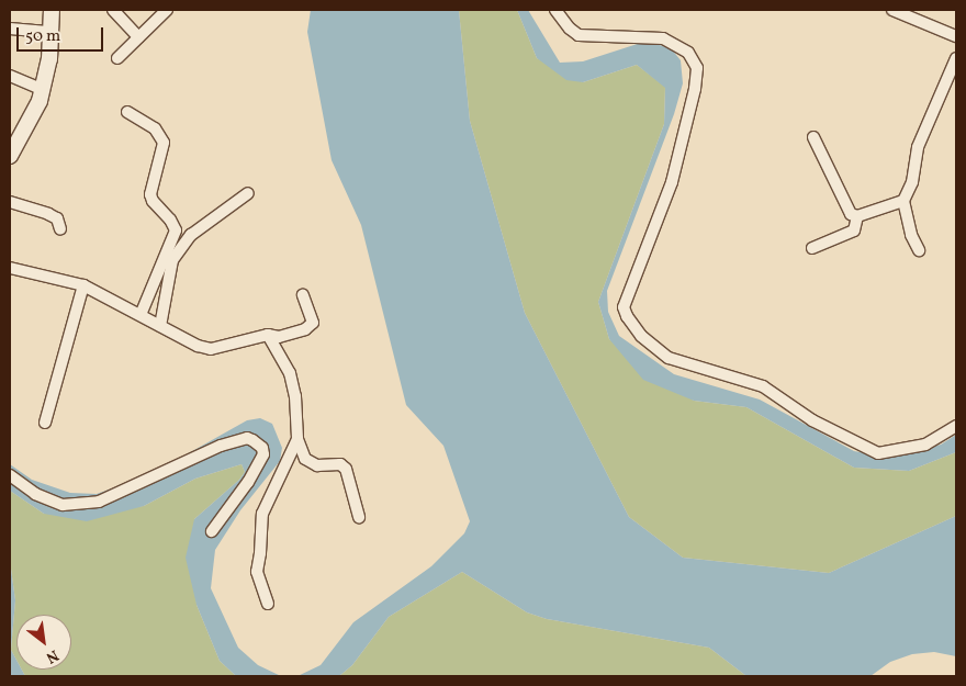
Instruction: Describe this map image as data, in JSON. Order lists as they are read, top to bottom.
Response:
{
  "scale_bar": "50 m",
  "north": "bottom right"
}
